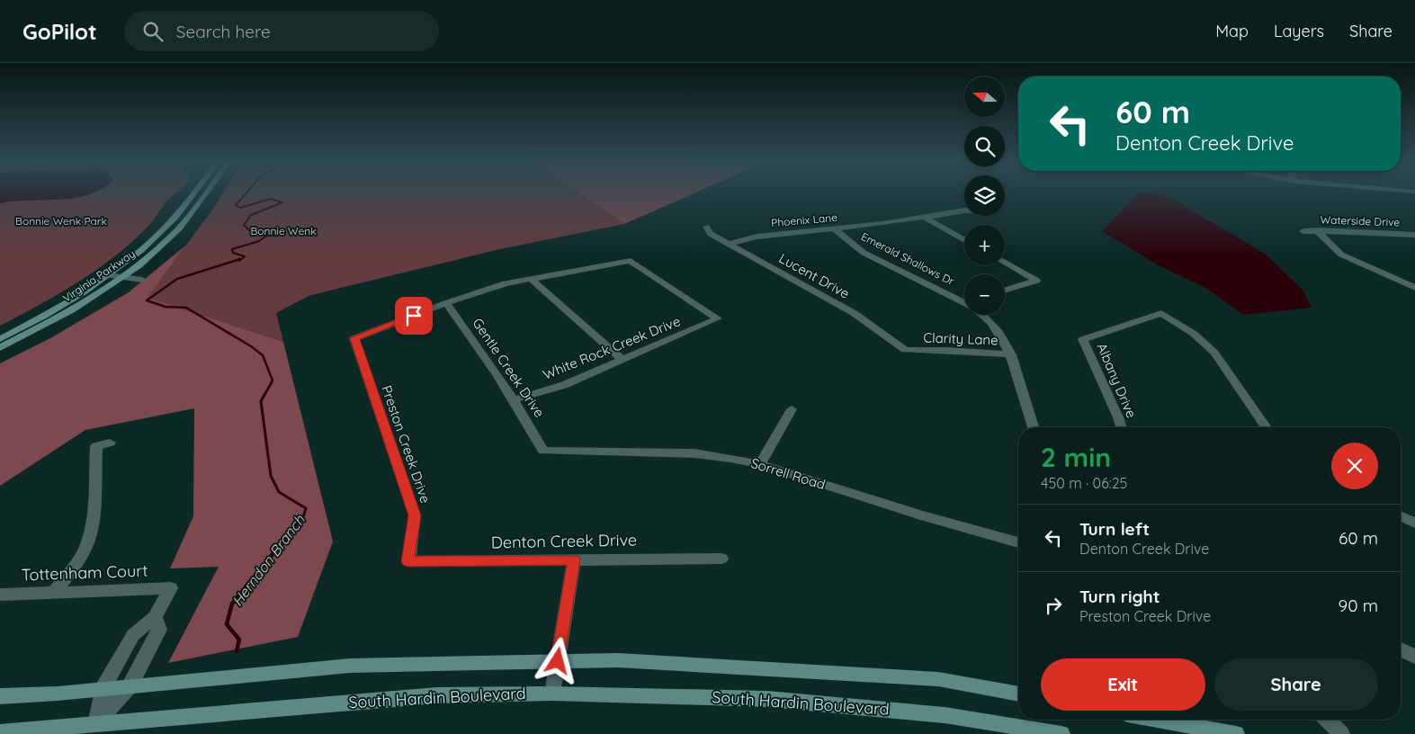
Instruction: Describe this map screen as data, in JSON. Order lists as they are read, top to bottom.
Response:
{
  "streets": {
    "main road": ["Virginia Parkway", "South Hardin Boulevard"],
    "street": [
      "Phoenix Lane",
      "Waterside Drive",
      "Emerald Shallows Dr",
      "Lucent Drive",
      "Clarity Lane",
      "White Rock Creek Drive",
      "Gentle Creek Drive",
      "Albany Drive",
      "Preston Creek Drive",
      "Sorrell Road",
      "Denton Creek Drive",
      "Tottenham Court"
    ]
  },
  "crossings": [
    ["Phoenix Lane", "Emerald Shallows Dr"],
    ["Phoenix Lane", "Lucent Drive"],
    ["Emerald Shallows Dr", "Clarity Lane"],
    ["Lucent Drive", "Clarity Lane"],
    ["White Rock Creek Drive", "Gentle Creek Drive"],
    ["Gentle Creek Drive", "Preston Creek Drive"],
    ["Gentle Creek Drive", "Sorrell Road"],
    ["Preston Creek Drive", "Denton Creek Drive"]
  ],
  "water": ["Herndon Branch"],
  "parks": ["Bonnie Wenk Park", "Bonnie Wenk"],
  "north": "left",
  "page": {
    "header": "GoPilot",
    "search": "Search here",
    "nav": ["Map", "Layers", "Share"],
    "map_buttons": ["+", "−"],
    "turn": ["60 m", "Denton Creek Drive"],
    "heading": ["2 min", "450 m · 06:25"],
    "list": [
      {
        "name": "Turn left",
        "note": "Denton Creek Drive",
        "value": "60 m"
      },
      {
        "name": "Turn right",
        "note": "Preston Creek Drive",
        "value": "90 m"
      }
    ],
    "buttons": ["Exit", "Share"]
  }
}
